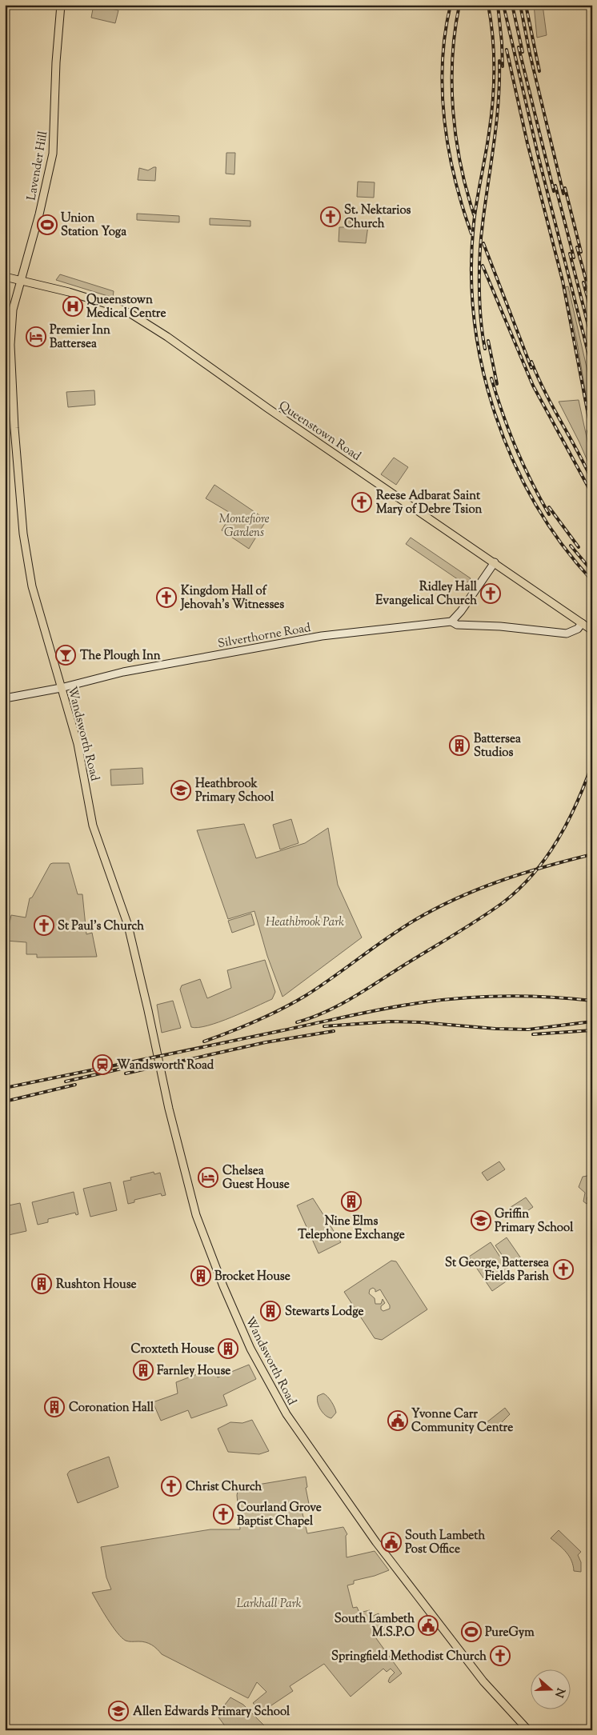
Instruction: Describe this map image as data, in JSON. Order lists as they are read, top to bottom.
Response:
{
  "streets": {
    "main road": [
      "Lavender Hill",
      "Queenstown Road",
      "Silverthorne Road",
      "Wandsworth Road"
    ]
  },
  "crossings": [
    ["Lavender Hill", "Queenstown Road"],
    ["Lavender Hill", "Wandsworth Road"],
    ["Queenstown Road", "Silverthorne Road"],
    ["Queenstown Road", "Wandsworth Road"],
    ["Silverthorne Road", "Wandsworth Road"]
  ],
  "parks": ["Montefiore Gardens", "Heathbrook Park", "Larkhall Park"],
  "places": {
    "church": [
      "St. Nektarios Church",
      "Reese Adbarat Saint Mary of Debre Tsion",
      "Ridley Hall Evangelical Church",
      "Kingdom Hall of Jehovah's Witnesses",
      "St Paul's Church",
      "St George, Battersea Fields Parish",
      "Christ Church",
      "Courland Grove Baptist Chapel",
      "Springfield Methodist Church"
    ],
    "sports": ["Union Station Yoga", "PureGym"],
    "hospital": ["Queenstown Medical Centre"],
    "hotel": ["Premier Inn Battersea", "Chelsea Guest House"],
    "bar": ["The Plough Inn"],
    "building": [
      "Battersea Studios",
      "Nine Elms Telephone Exchange",
      "Brocket House",
      "Rushton House",
      "Stewarts Lodge",
      "Croxteth House",
      "Farnley House",
      "Coronation Hall"
    ],
    "school or university": ["Heathbrook Primary School", "Griffin Primary School", "Allen Edwards Primary School"],
    "station": ["Wandsworth Road"],
    "public building": ["Yvonne Carr Community Centre", "South Lambeth Post Office", "South Lambeth M.S.P.O"]
  },
  "north": "right"
}
